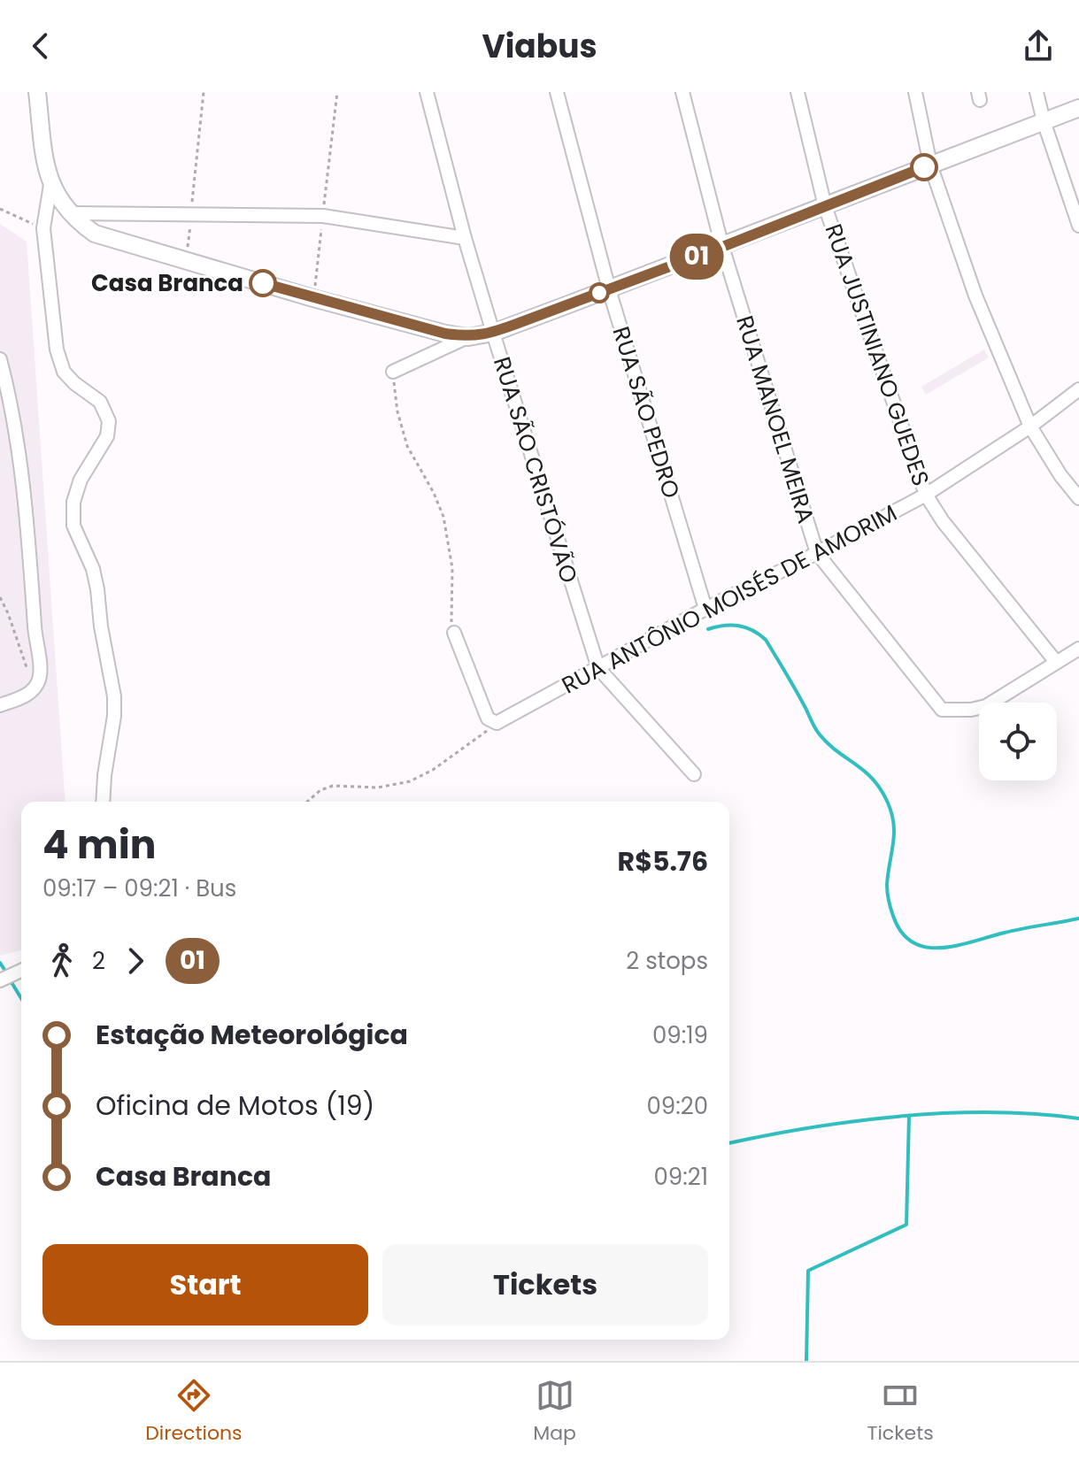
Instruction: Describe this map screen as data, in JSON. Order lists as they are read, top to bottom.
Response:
{
  "streets": {
    "street": [
      "RUA JUSTINIANO GUEDES",
      "RUA SÃO PEDRO",
      "RUA MANOEL MEIRA",
      "RUA SÃO CRISTÓVÃO",
      "RUA ANTÔNIO MOISÉS DE AMORIM"
    ]
  },
  "crossings": [
    ["RUA JUSTINIANO GUEDES", "RUA MANOEL MEIRA"],
    ["RUA JUSTINIANO GUEDES", "RUA ANTÔNIO MOISÉS DE AMORIM"],
    ["RUA SÃO PEDRO", "RUA ANTÔNIO MOISÉS DE AMORIM"],
    ["RUA MANOEL MEIRA", "RUA ANTÔNIO MOISÉS DE AMORIM"],
    ["RUA SÃO CRISTÓVÃO", "RUA ANTÔNIO MOISÉS DE AMORIM"]
  ],
  "places": ["Casa Branca"],
  "lines": ["bus line 01"],
  "page": {
    "header": "Viabus",
    "on_map": "01",
    "heading": ["4 min", "09:17 – 09:21 · Bus", "R$5.76"],
    "legs": ["2", "01", "2 stops"],
    "list": [
      {
        "name": "Estação Meteorológica",
        "value": "09:19"
      },
      {
        "name": "Oficina de Motos (19)",
        "value": "09:20"
      },
      {
        "name": "Casa Branca",
        "value": "09:21"
      }
    ],
    "buttons": ["Start", "Tickets"],
    "tabs": ["Directions", "Map", "Tickets"]
  }
}
